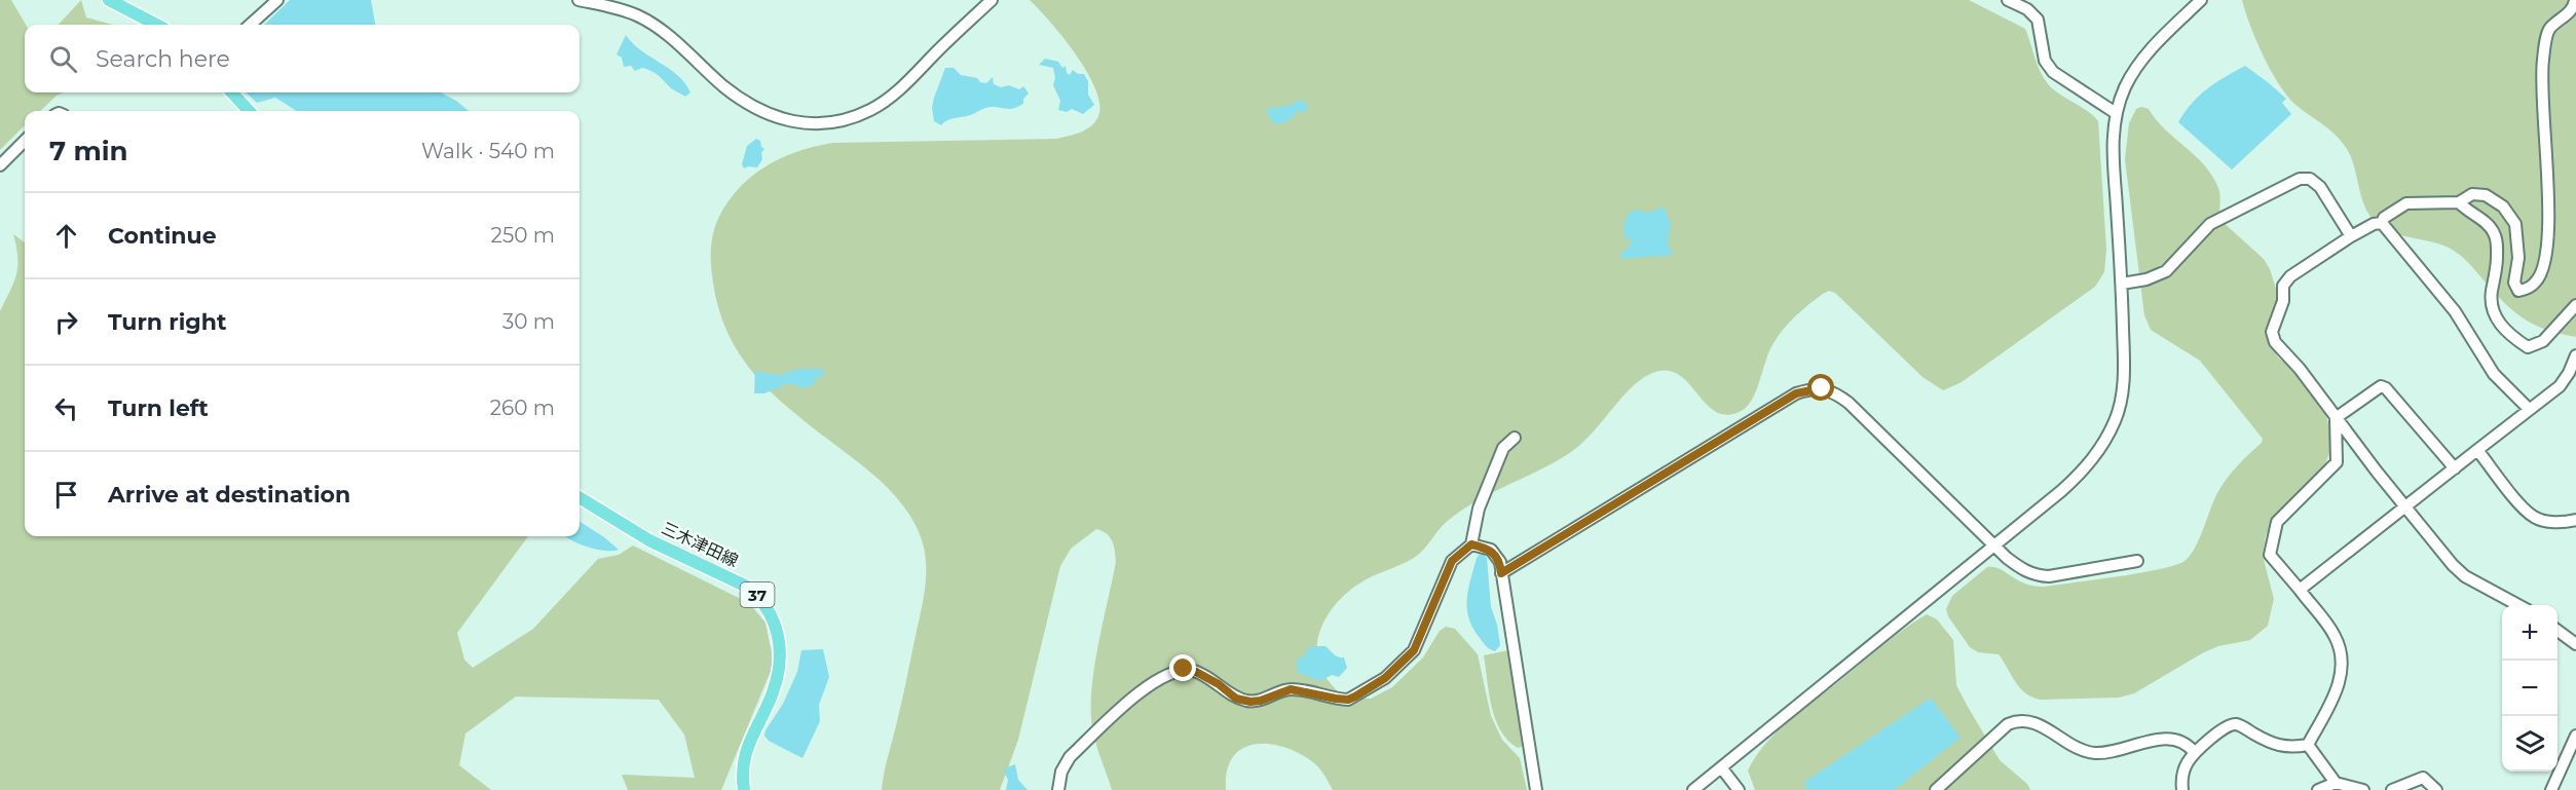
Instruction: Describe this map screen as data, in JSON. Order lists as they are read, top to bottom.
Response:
{
  "streets": {
    "main road": ["三木津田線", "37"]
  },
  "page": {
    "search": "Search here",
    "heading": ["7 min", "Walk · 540 m"],
    "list": [
      ["Continue", "250 m"],
      ["Turn right", "30 m"],
      ["Turn left", "260 m"],
      "Arrive at destination"
    ],
    "map_buttons": ["+", "−"]
  }
}
